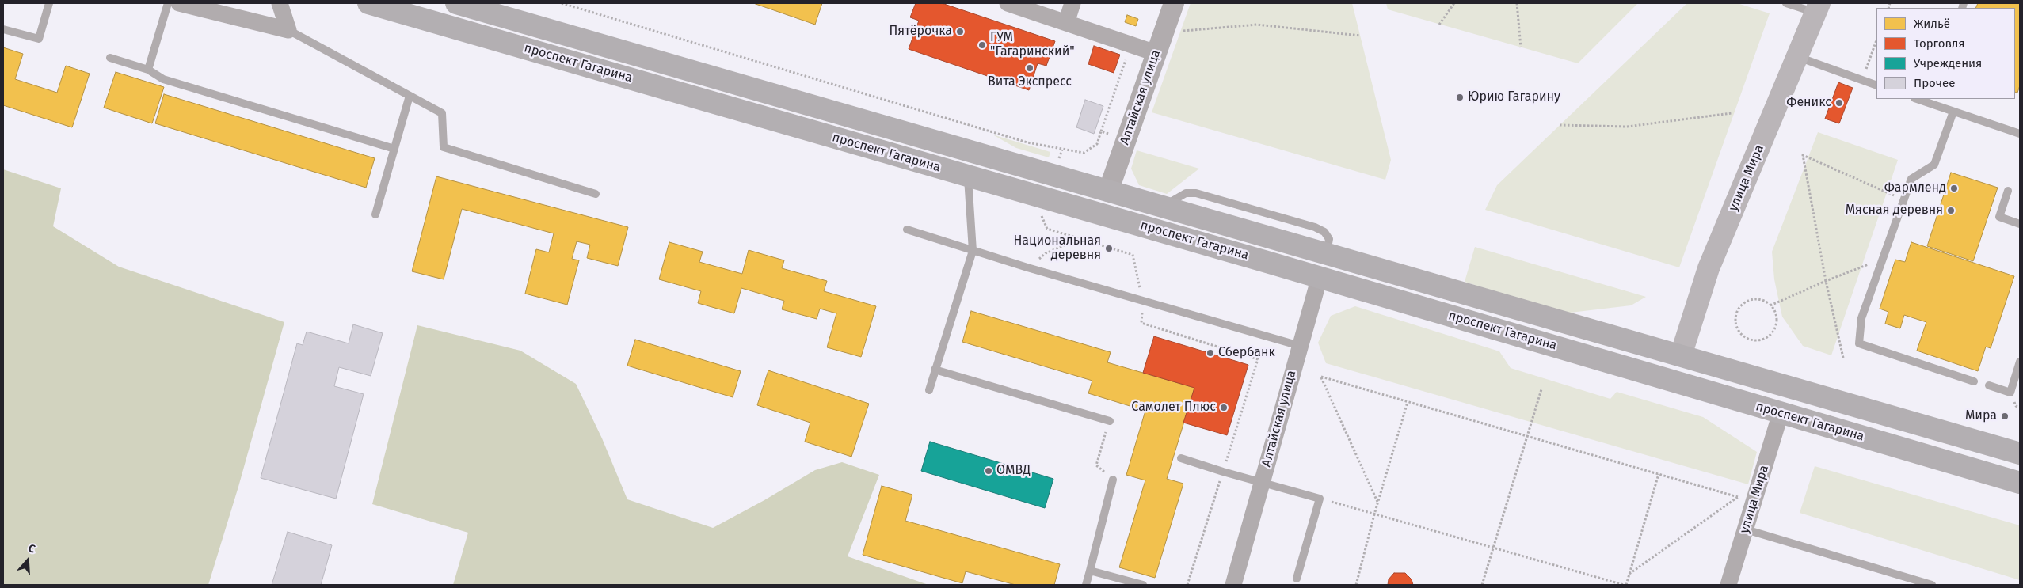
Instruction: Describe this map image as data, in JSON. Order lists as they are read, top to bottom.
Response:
{
  "streets": {
    "main road": ["проспект Гагарина", "Алтайская улица", "улица Мира"]
  },
  "crossings": [
    ["проспект Гагарина", "Алтайская улица"],
    ["проспект Гагарина", "улица Мира"]
  ],
  "places": [
    "Пятёрочка",
    "ГУМ \"Гагаринский\"",
    "Вита Экспресс",
    "Юрию Гагарину",
    "Феникс",
    "Фармленд",
    "Мясная деревня",
    "Национальная деревня",
    "Сбербанк",
    "Самолет Плюс",
    "Мира",
    "ОМВД"
  ],
  "legend": [
    "Жильё",
    "Торговля",
    "Учреждения",
    "Прочее"
  ],
  "north": "top"
}
